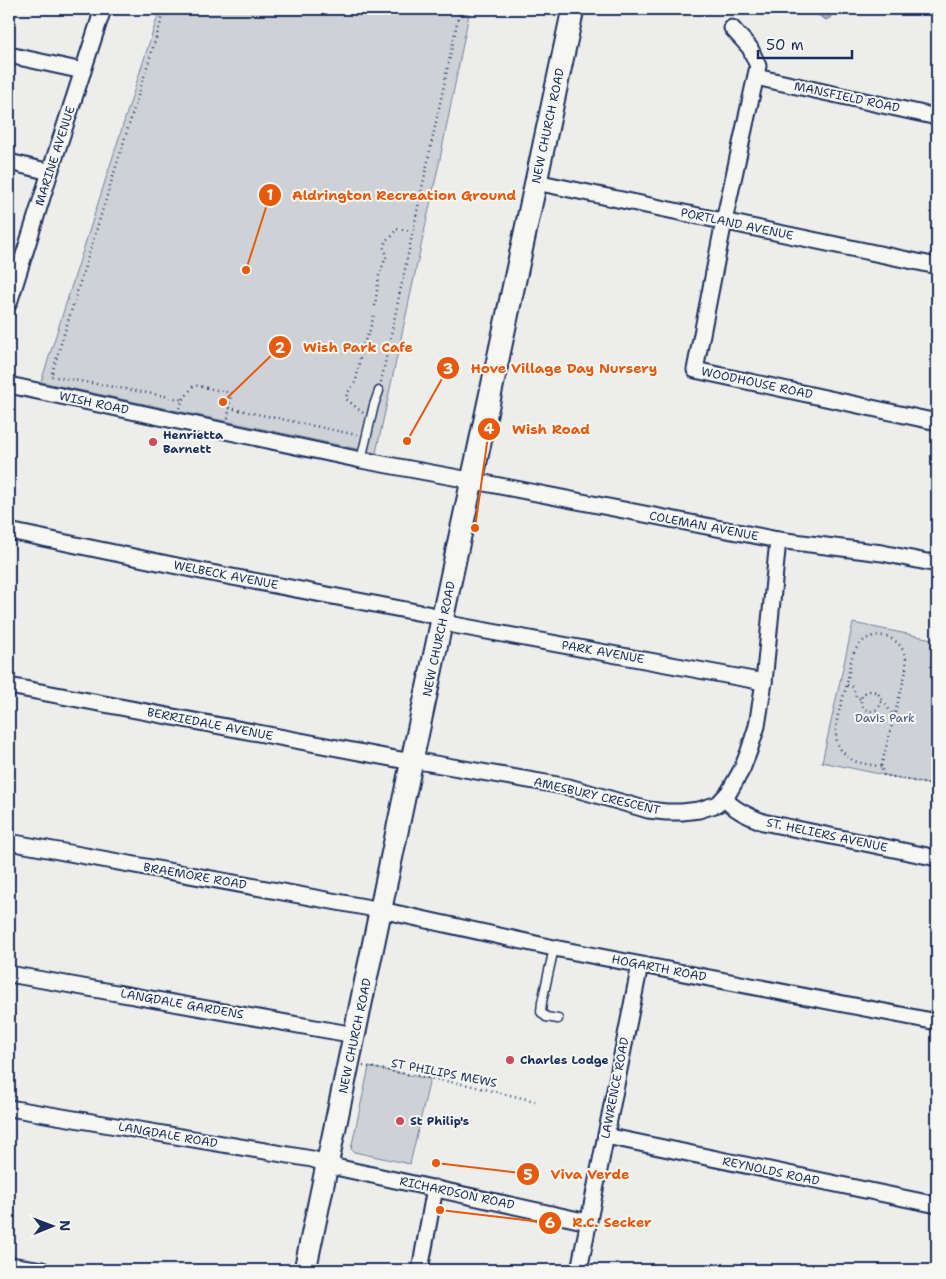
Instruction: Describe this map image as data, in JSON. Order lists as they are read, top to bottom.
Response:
{
  "streets": {
    "main road": ["NEW CHURCH ROAD"],
    "street": [
      "MANSFIELD ROAD",
      "MARINE AVENUE",
      "PORTLAND AVENUE",
      "WOODHOUSE ROAD",
      "WISH ROAD",
      "COLEMAN AVENUE",
      "WELBECK AVENUE",
      "PARK AVENUE",
      "BERRIEDALE AVENUE",
      "AMESBURY CRESCENT",
      "ST. HELIERS AVENUE",
      "BRAEMORE ROAD",
      "HOGARTH ROAD",
      "LANGDALE GARDENS",
      "LAWRENCE ROAD",
      "LANGDALE ROAD",
      "REYNOLDS ROAD",
      "RICHARDSON ROAD"
    ],
    "path": ["ST PHILIPS MEWS"]
  },
  "crossings": [
    ["NEW CHURCH ROAD", "PORTLAND AVENUE"],
    ["NEW CHURCH ROAD", "WISH ROAD"],
    ["NEW CHURCH ROAD", "COLEMAN AVENUE"],
    ["NEW CHURCH ROAD", "WELBECK AVENUE"],
    ["NEW CHURCH ROAD", "PARK AVENUE"],
    ["NEW CHURCH ROAD", "BERRIEDALE AVENUE"],
    ["NEW CHURCH ROAD", "AMESBURY CRESCENT"],
    ["NEW CHURCH ROAD", "BRAEMORE ROAD"],
    ["NEW CHURCH ROAD", "HOGARTH ROAD"],
    ["NEW CHURCH ROAD", "LANGDALE GARDENS"],
    ["NEW CHURCH ROAD", "ST PHILIPS MEWS"],
    ["NEW CHURCH ROAD", "LANGDALE ROAD"],
    ["NEW CHURCH ROAD", "RICHARDSON ROAD"],
    ["PORTLAND AVENUE", "WOODHOUSE ROAD"],
    ["WISH ROAD", "COLEMAN AVENUE"],
    ["WELBECK AVENUE", "PARK AVENUE"],
    ["BERRIEDALE AVENUE", "AMESBURY CRESCENT"],
    ["AMESBURY CRESCENT", "ST. HELIERS AVENUE"],
    ["BRAEMORE ROAD", "HOGARTH ROAD"],
    ["HOGARTH ROAD", "LAWRENCE ROAD"],
    ["LAWRENCE ROAD", "REYNOLDS ROAD"],
    ["LAWRENCE ROAD", "RICHARDSON ROAD"],
    ["LANGDALE ROAD", "RICHARDSON ROAD"]
  ],
  "parks": ["Davis Park"],
  "places": [
    "Aldrington Recreation Ground",
    "Wish Park Cafe",
    "Hove Village Day Nursery",
    "Henrietta Barnett",
    "Wish Road",
    "Charles Lodge",
    "St Philip's",
    "Viva Verde",
    "R.C. Secker"
  ],
  "scale_bar": "50 m",
  "north": "right"
}
